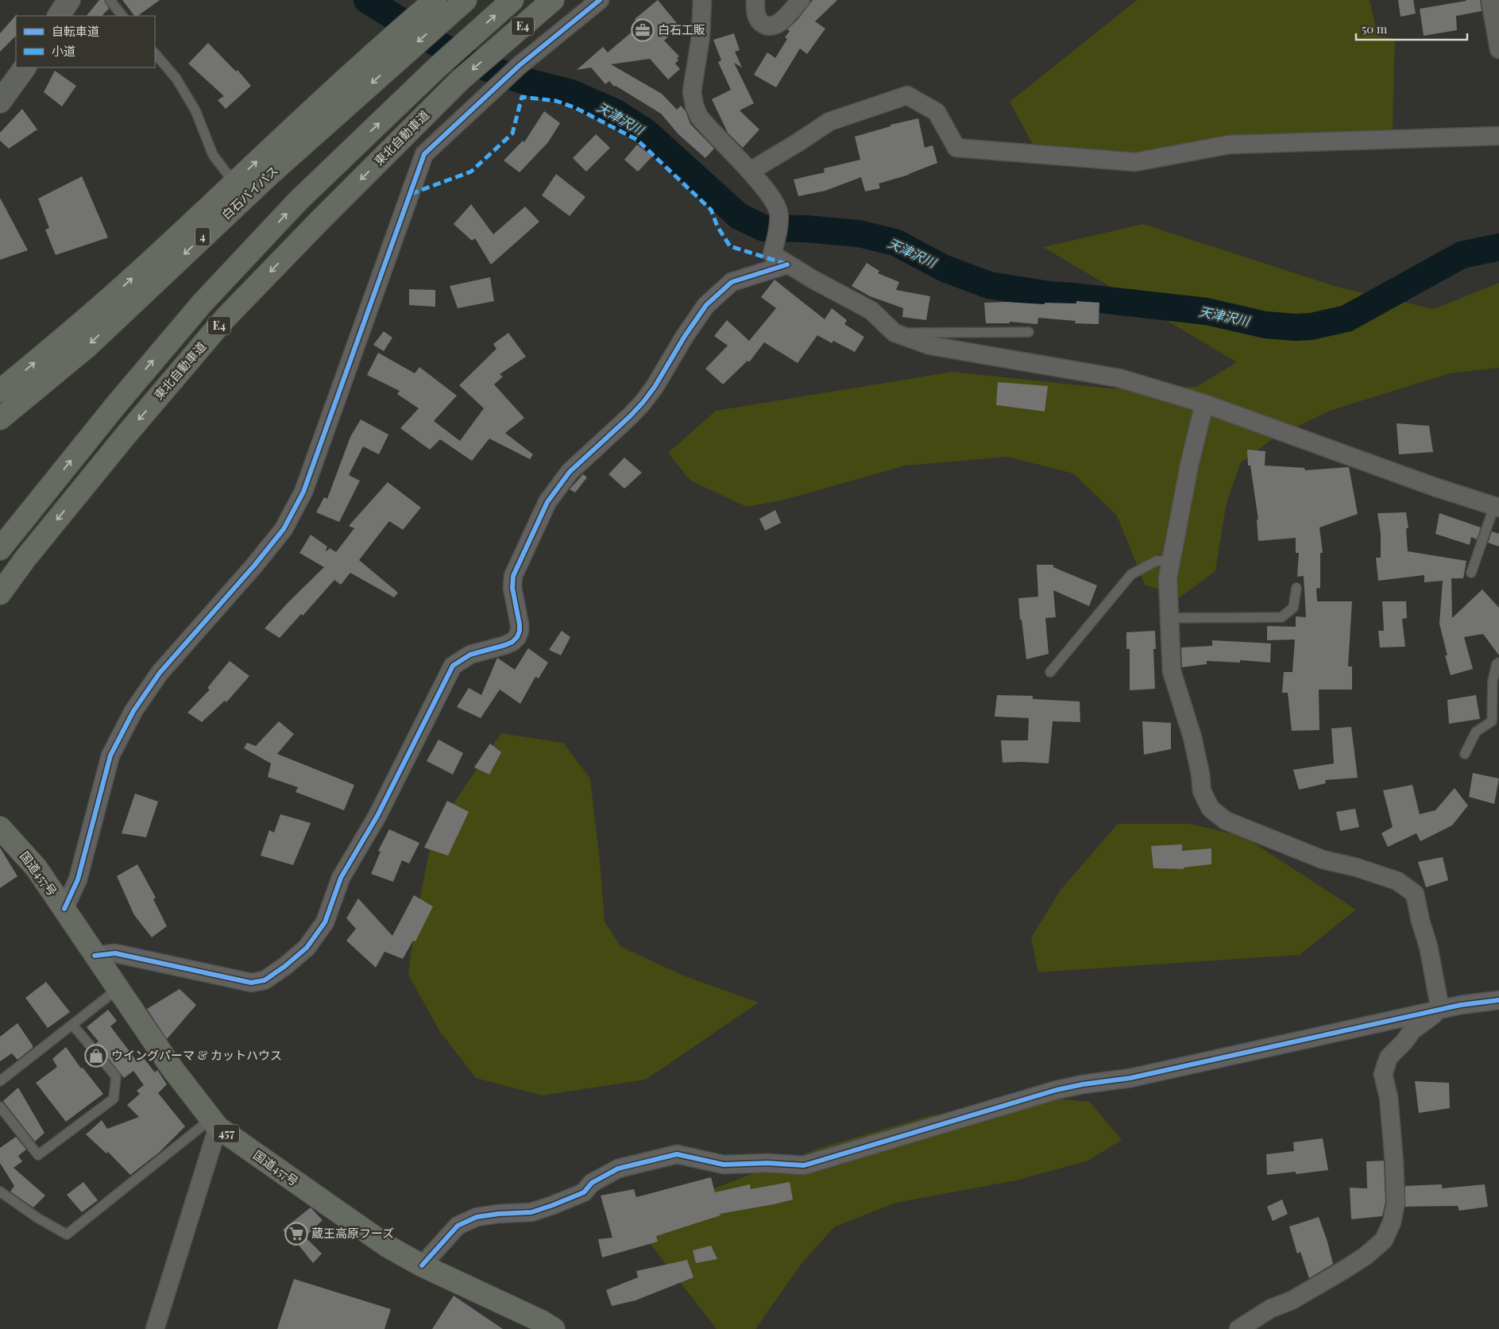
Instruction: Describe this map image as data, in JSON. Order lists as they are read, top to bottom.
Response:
{
  "streets": {
    "highway": [
      "E4",
      "東北自動車道",
      "白石バイパス",
      "4",
      "国道457号",
      "457"
    ]
  },
  "water": ["天津沢川"],
  "places": {
    "office": ["白石工販"],
    "shop": ["ウイングパーマ & カットハウス"],
    "supermarket": ["蔵王高原フーズ"]
  },
  "legend": ["自転車道", "小道"],
  "scale_bar": "50 m"
}
